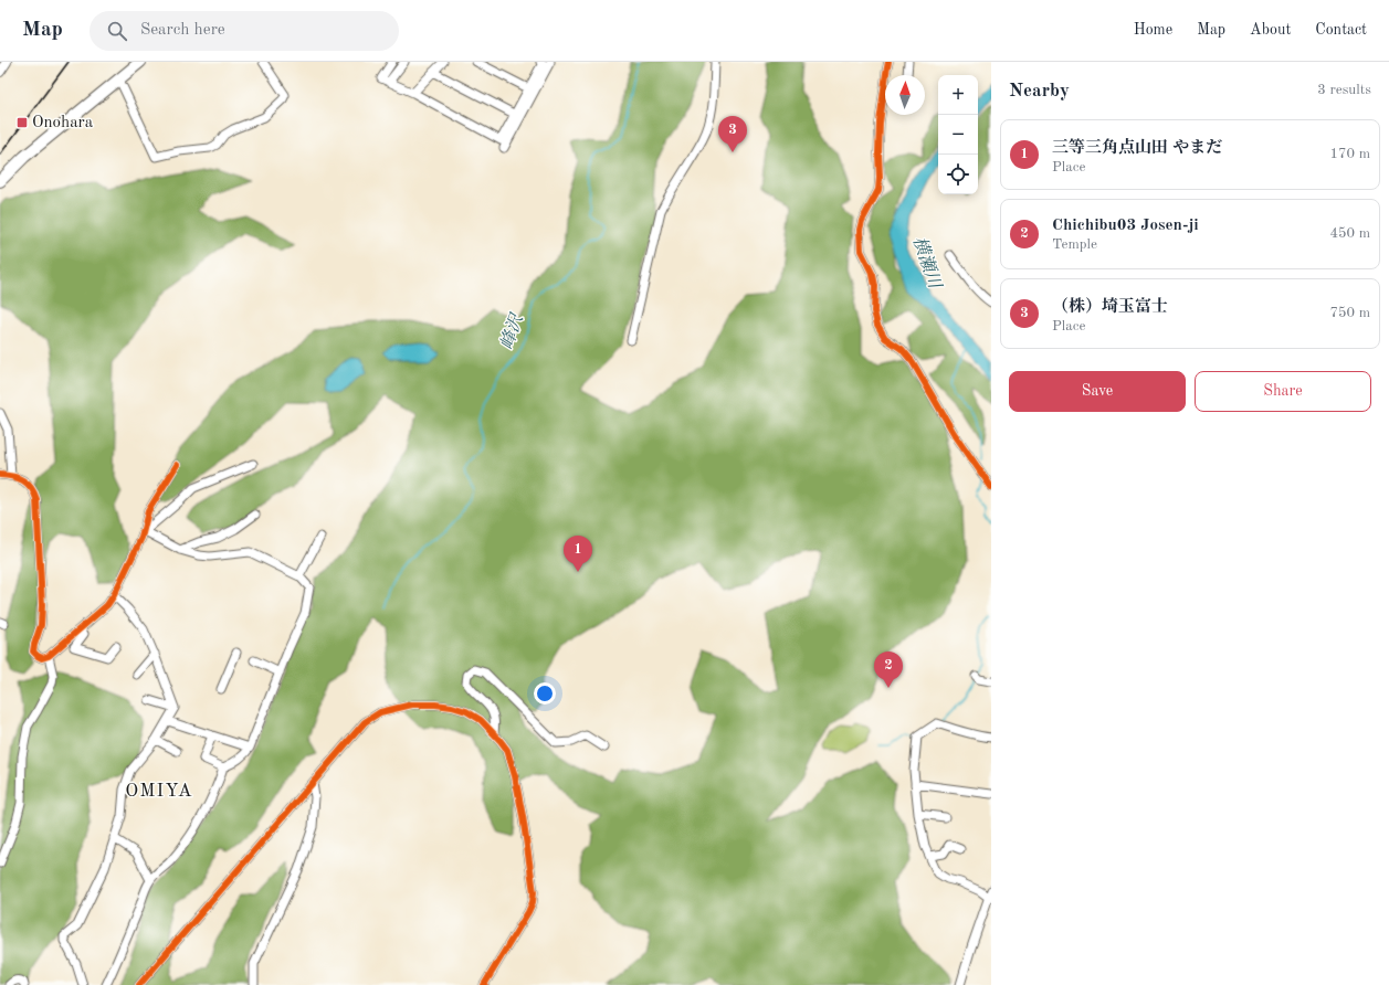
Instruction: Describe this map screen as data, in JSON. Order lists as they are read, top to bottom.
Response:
{
  "districts": ["OMIYA"],
  "water": ["横瀬川", "峰沢"],
  "places": {
    "transit": ["Onohara"]
  },
  "north": "top",
  "page": {
    "header": "Map",
    "search": "Search here",
    "nav": [
      "Home",
      "Map",
      "About",
      "Contact"
    ],
    "heading": ["Nearby", "3 results"],
    "map_buttons": ["+", "−"],
    "pins": ["3", "1", "2"],
    "list": [
      {
        "mark": "1",
        "name": "三等三角点山田 やまだ",
        "note": "Place",
        "value": "170 m"
      },
      {
        "mark": "2",
        "name": "Chichibu03 Josen-ji",
        "note": "Temple",
        "value": "450 m"
      },
      {
        "mark": "3",
        "name": "（株）埼玉富士",
        "note": "Place",
        "value": "750 m"
      }
    ],
    "buttons": ["Save", "Share"]
  }
}
